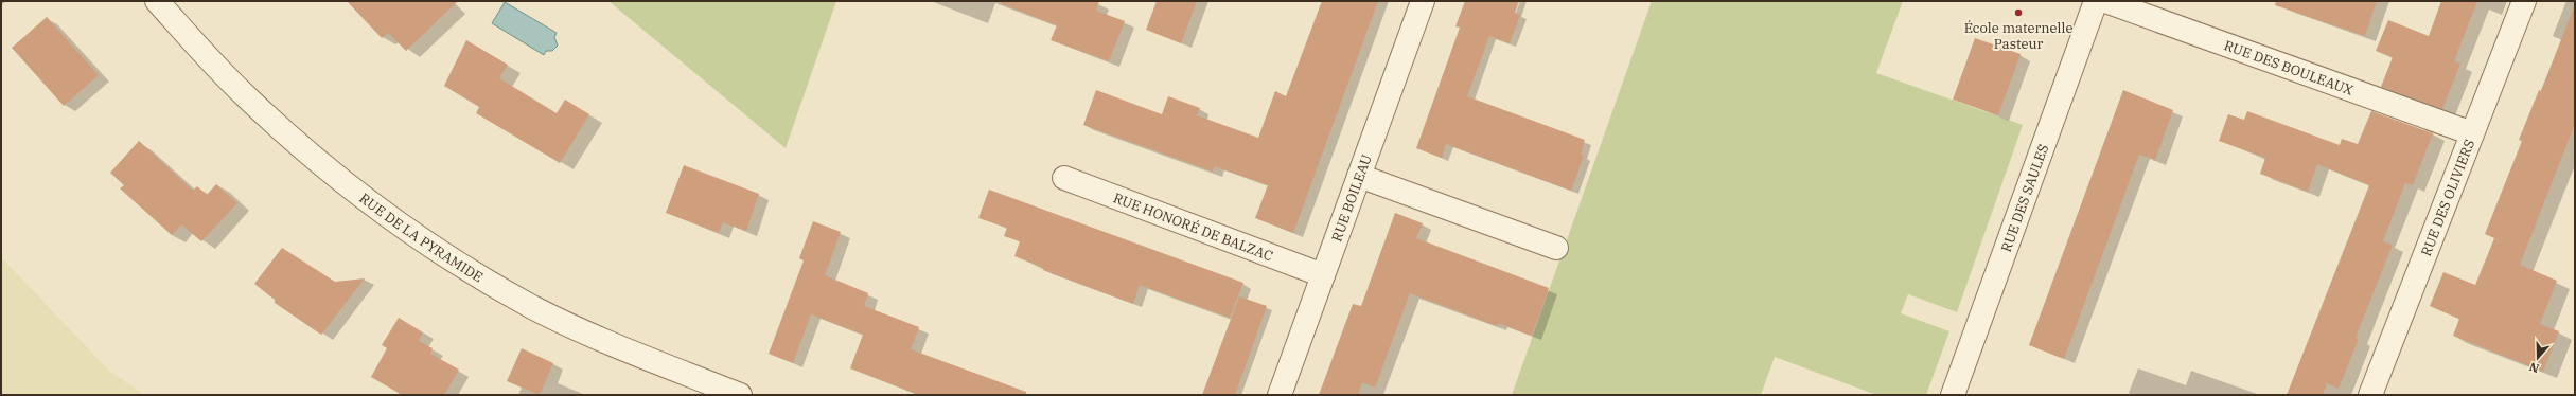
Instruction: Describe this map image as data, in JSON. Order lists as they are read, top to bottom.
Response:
{
  "streets": {
    "street": [
      "RUE DES BOULEAUX",
      "RUE BOILEAU",
      "RUE DES SAULES",
      "RUE DES OLIVIERS",
      "RUE HONORÉ DE BALZAC",
      "RUE DE LA PYRAMIDE"
    ]
  },
  "crossings": [
    ["RUE DES BOULEAUX", "RUE DES OLIVIERS"],
    ["RUE BOILEAU", "RUE HONORÉ DE BALZAC"]
  ],
  "places": ["École maternelle Pasteur"],
  "north": "bottom"
}
